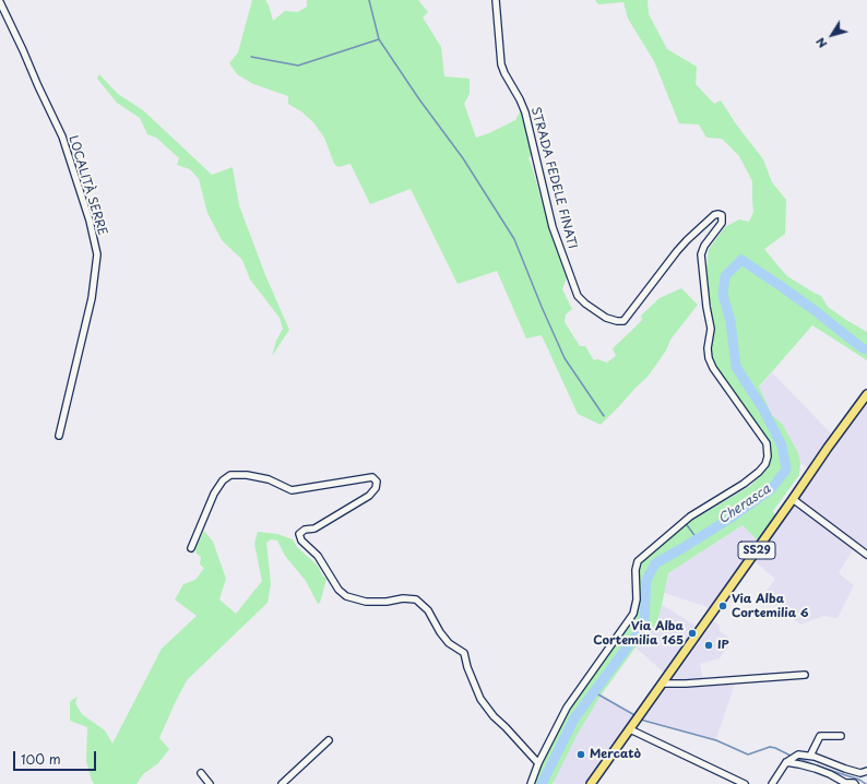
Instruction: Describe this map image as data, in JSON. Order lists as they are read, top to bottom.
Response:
{
  "streets": {
    "main road": ["SS29"],
    "street": ["STRADA FEDELE FINATI", "LOCALITÀ SERRE"]
  },
  "water": ["Cherasca"],
  "places": [
    "Via Alba Cortemilia 6",
    "Via Alba Cortemilia 165",
    "IP",
    "Mercatò"
  ],
  "scale_bar": "100 m",
  "north": "bottom left"
}
